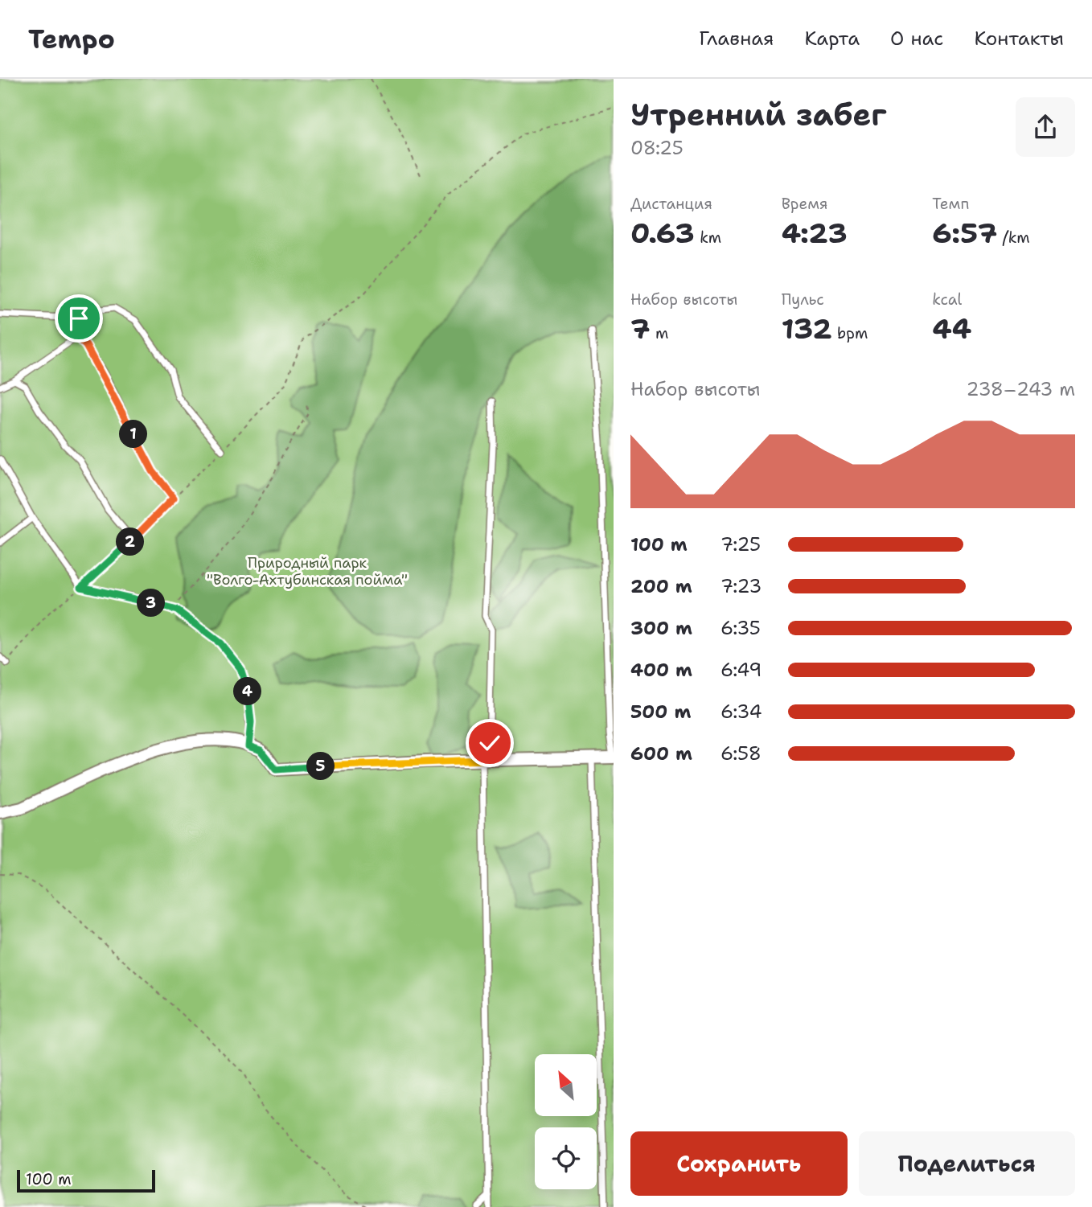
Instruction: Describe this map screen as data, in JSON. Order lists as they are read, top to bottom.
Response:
{
  "parks": ["Природный парк \"Волго-Ахтубинская пойма\""],
  "scale_bar": "100 m",
  "north": "top left",
  "page": {
    "header": "Tempo",
    "nav": [
      "Главная",
      "Карта",
      "О нас",
      "Контакты"
    ],
    "heading": ["Утренний забег", "08:25"],
    "stats": [
      ["Дистанция", "0.63 km"],
      ["Время", "4:23"],
      ["Темп", "6:57 /km"],
      ["Набор высоты", "7 m"],
      ["Пульс", "132 bpm"],
      ["kcal", "44"]
    ],
    "chart": ["Набор высоты", "238–243 m"],
    "pins": [
      "1",
      "2",
      "3",
      "4",
      "5"
    ],
    "list": [
      {
        "name": "100 m",
        "note": "7:25"
      },
      {
        "name": "200 m",
        "note": "7:23"
      },
      {
        "name": "300 m",
        "note": "6:35"
      },
      {
        "name": "400 m",
        "note": "6:49"
      },
      {
        "name": "500 m",
        "note": "6:34"
      },
      {
        "name": "600 m",
        "note": "6:58"
      }
    ],
    "buttons": ["Сохранить", "Поделиться"],
    "scale": "100 m"
  }
}
